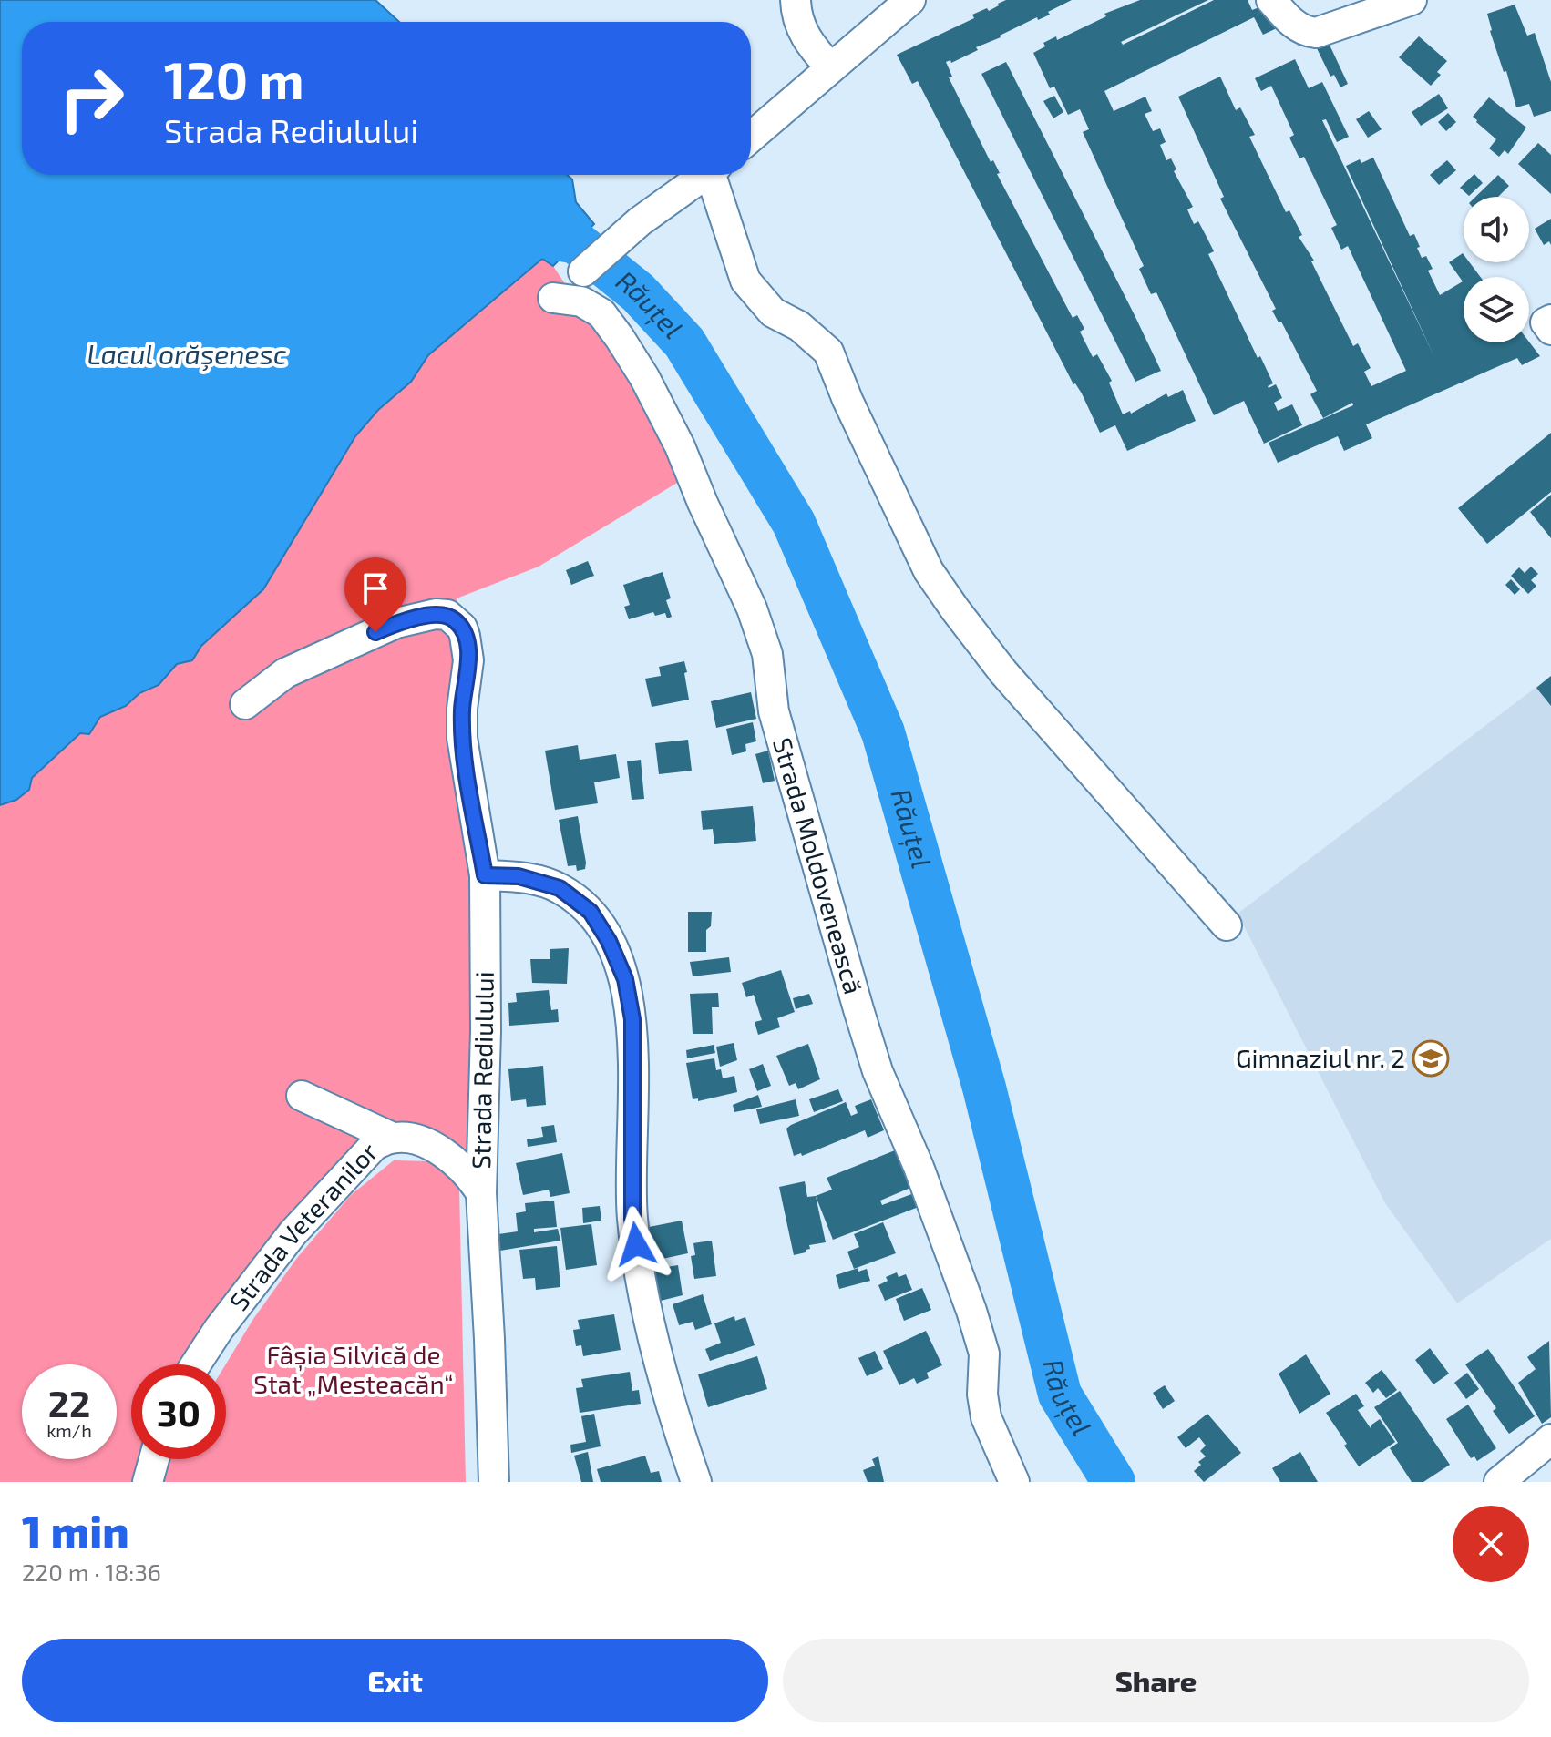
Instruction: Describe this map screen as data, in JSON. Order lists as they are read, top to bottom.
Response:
{
  "streets": {
    "street": ["Strada Moldovenească", "Strada Rediulului", "Strada Veteranilor"]
  },
  "crossings": [
    ["Strada Rediulului", "Strada Veteranilor"]
  ],
  "water": ["Răuțel", "Lacul orăşenesc"],
  "parks": ["Fâșia Silvică de Stat „Mesteacăn“"],
  "places": {
    "school or university": ["Gimnaziul nr. 2"]
  },
  "page": {
    "turn": ["120 m", "Strada Rediulului"],
    "speed": "22 km/h",
    "limit": "30",
    "heading": ["1 min", "220 m · 18:36"],
    "buttons": ["Exit", "Share"]
  }
}
